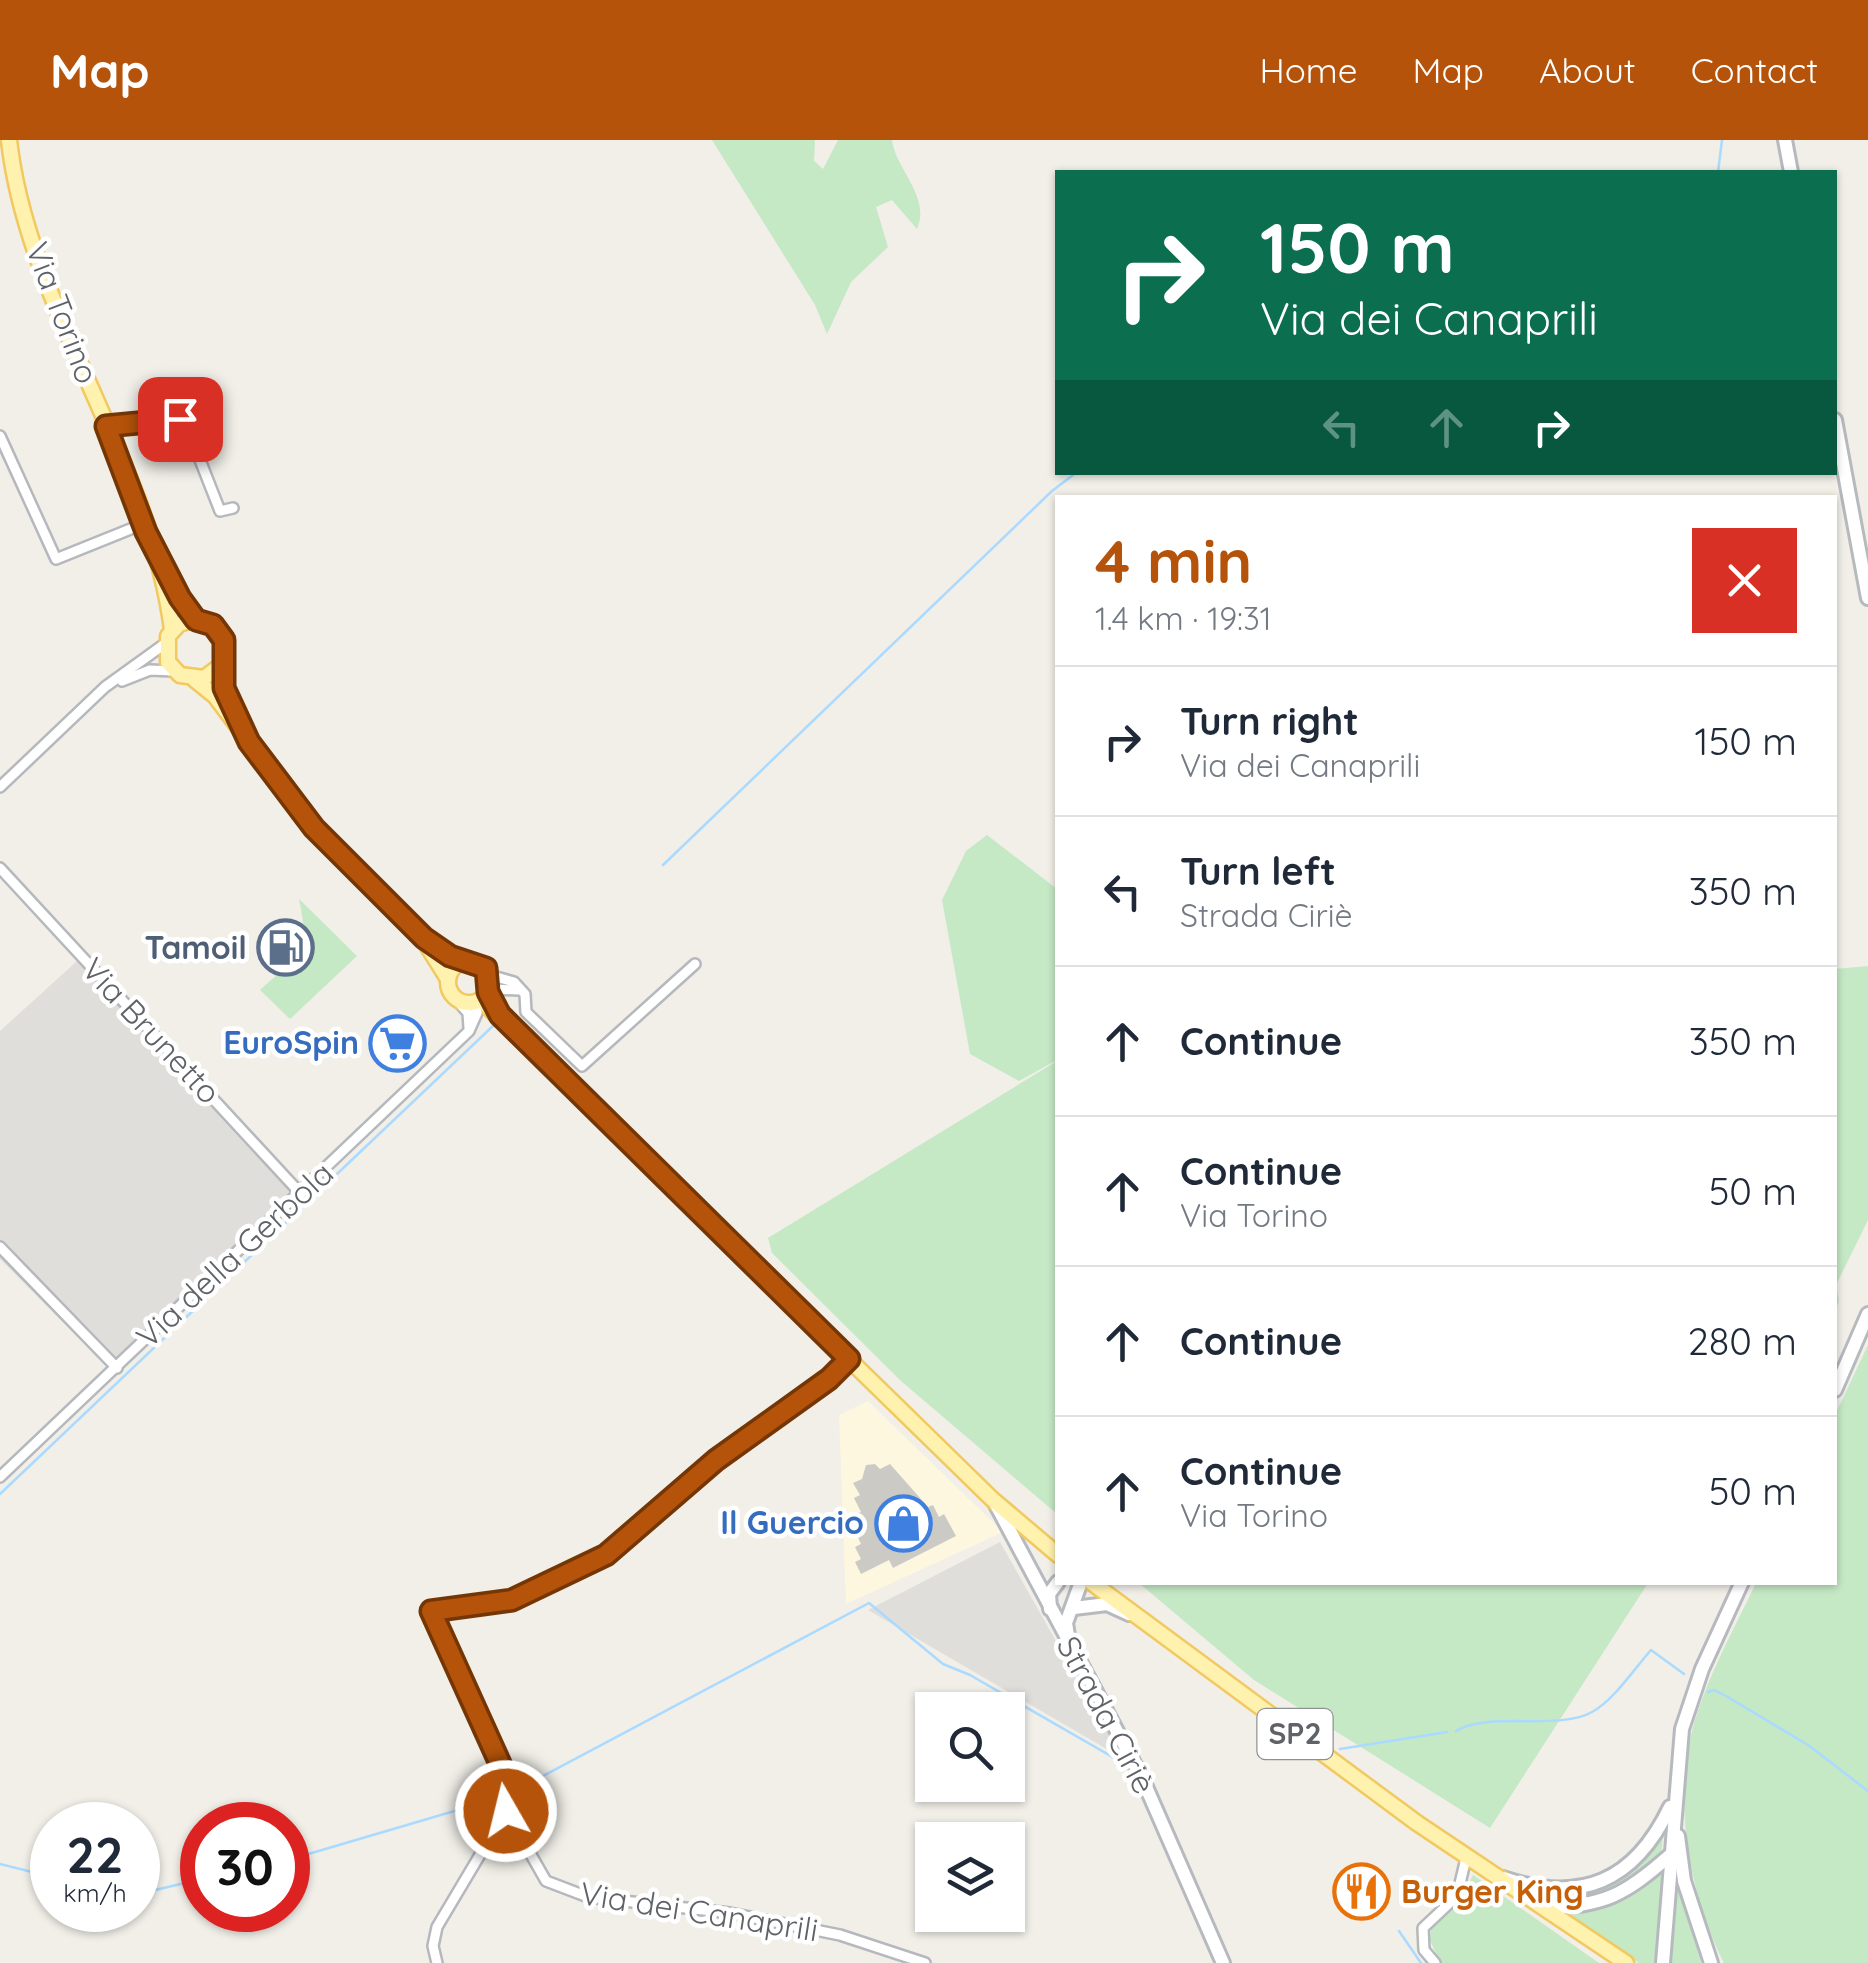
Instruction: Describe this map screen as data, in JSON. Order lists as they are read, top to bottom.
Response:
{
  "streets": {
    "main road": ["Via Torino", "Strada Ciriè", "SP2"],
    "street": ["Via Brunetto", "Via della Gerbola", "Via dei Canaprili"]
  },
  "crossings": [
    ["Via Brunetto", "Via della Gerbola"],
    ["Strada Ciriè", "Via dei Canaprili"]
  ],
  "places": {
    "fuel station": ["Tamoil"],
    "supermarket": ["EuroSpin"],
    "shop": ["Il Guercio"],
    "restaurant": ["Burger King"]
  },
  "page": {
    "header": "Map",
    "nav": [
      "Home",
      "Map",
      "About",
      "Contact"
    ],
    "turn": ["150 m", "Via dei Canaprili"],
    "heading": ["4 min", "1.4 km · 19:31"],
    "list": [
      {
        "name": "Turn right",
        "note": "Via dei Canaprili",
        "value": "150 m"
      },
      {
        "name": "Turn left",
        "note": "Strada Ciriè",
        "value": "350 m"
      },
      {
        "name": "Continue",
        "value": "350 m"
      },
      {
        "name": "Continue",
        "note": "Via Torino",
        "value": "50 m"
      },
      {
        "name": "Continue",
        "value": "280 m"
      },
      {
        "name": "Continue",
        "note": "Via Torino",
        "value": "50 m"
      }
    ],
    "speed": "22 km/h",
    "limit": "30"
  }
}
